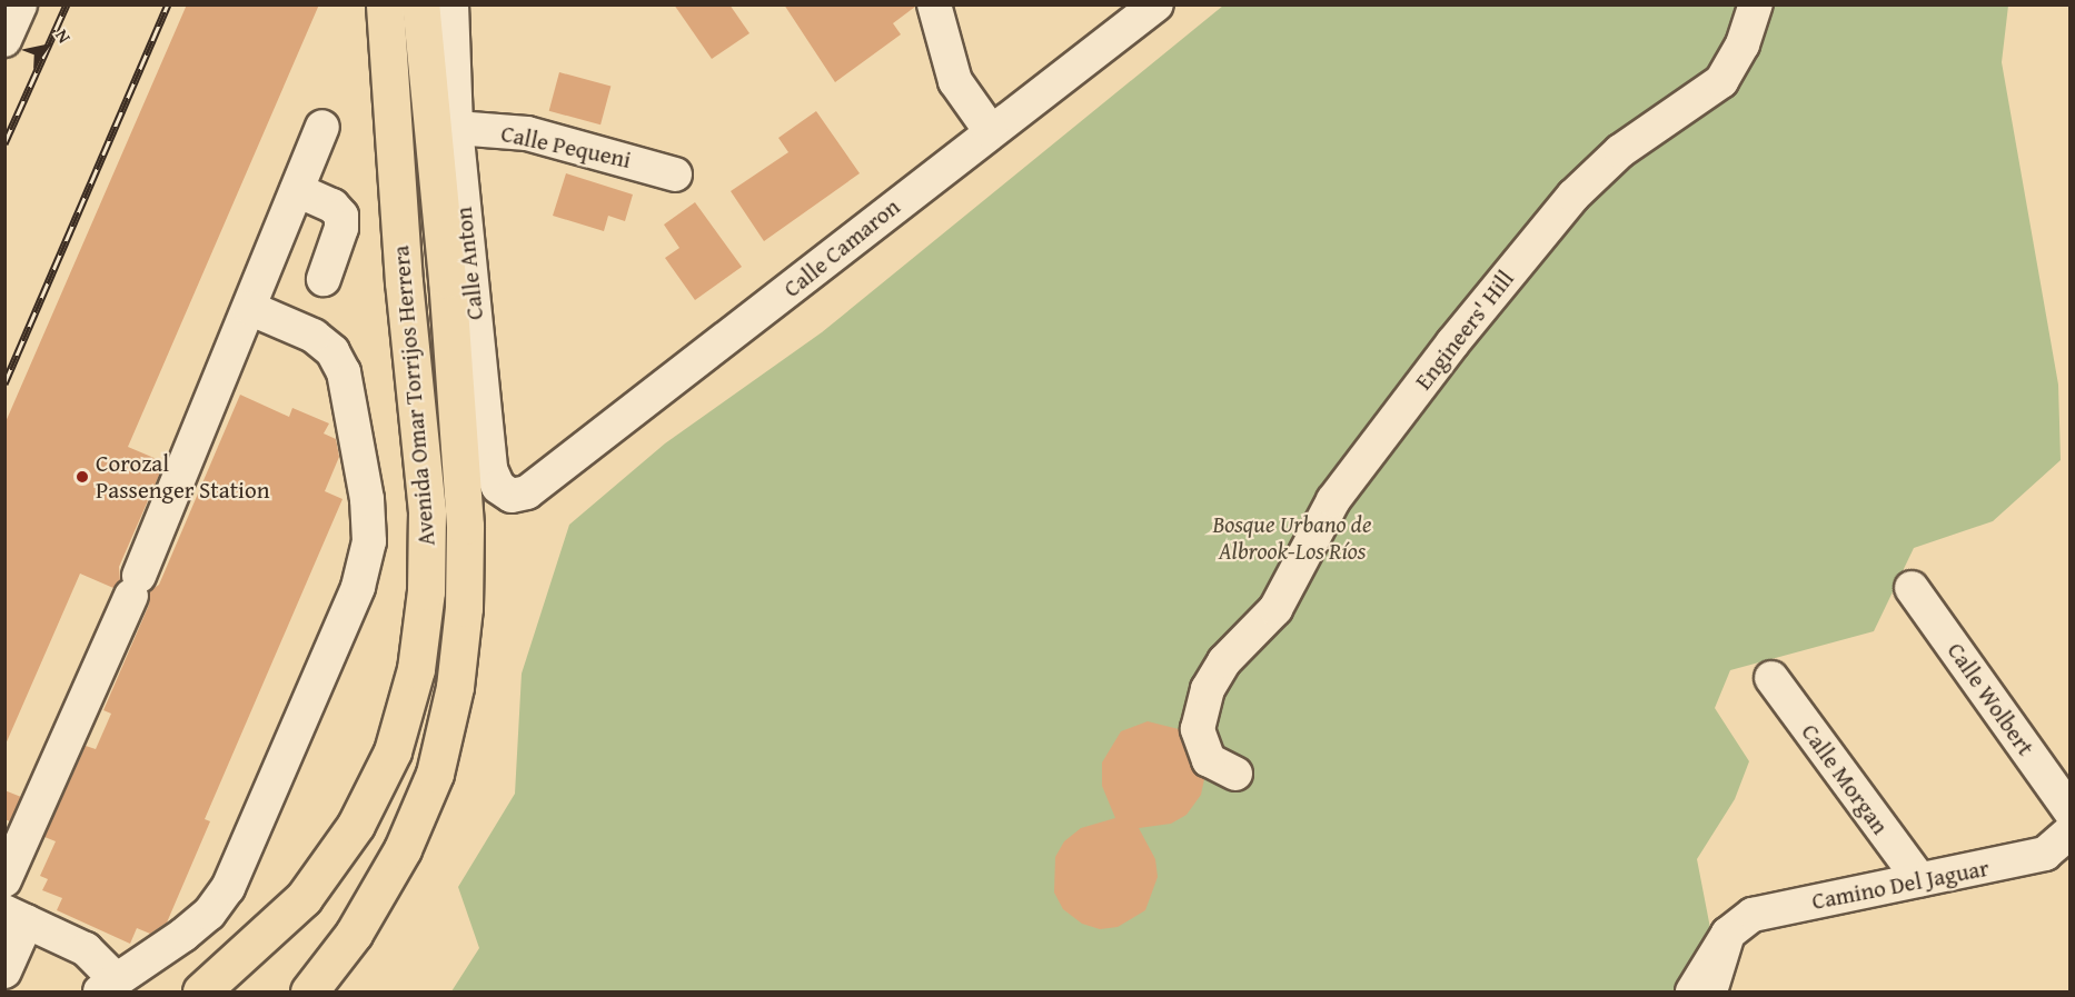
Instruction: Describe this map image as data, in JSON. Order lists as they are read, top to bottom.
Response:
{
  "streets": {
    "main road": ["Avenida Omar Torrijos Herrera"],
    "street": [
      "Calle Pequeni",
      "Calle Camaron",
      "Calle Anton",
      "Engineers' Hill",
      "Calle Wolbert",
      "Calle Morgan",
      "Camino Del Jaguar"
    ]
  },
  "crossings": [
    ["Calle Pequeni", "Calle Anton"],
    ["Calle Camaron", "Calle Anton"],
    ["Calle Morgan", "Camino Del Jaguar"]
  ],
  "parks": ["Bosque Urbano de Albrook-Los Ríos"],
  "places": ["Corozal Passenger Station"],
  "north": "top right"
}
